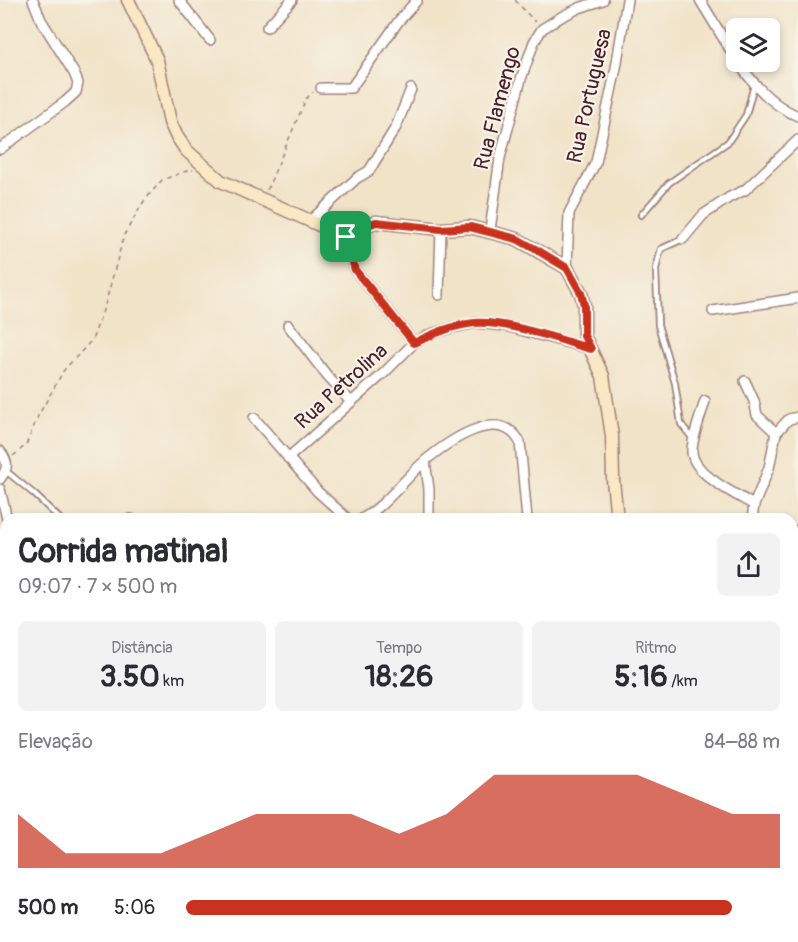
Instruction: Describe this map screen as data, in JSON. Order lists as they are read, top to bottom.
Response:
{
  "streets": {
    "street": ["Rua Portuguesa", "Rua Flamengo", "Rua Petrolina"]
  },
  "page": {
    "heading": ["Corrida matinal", "09:07 · 7 × 500 m"],
    "stats": [
      ["Distância", "3.50 km"],
      ["Tempo", "18:26"],
      ["Ritmo", "5:16 /km"]
    ],
    "chart": ["Elevação", "84–88 m"],
    "list": [
      {
        "name": "500 m",
        "note": "5:06"
      }
    ]
  }
}
